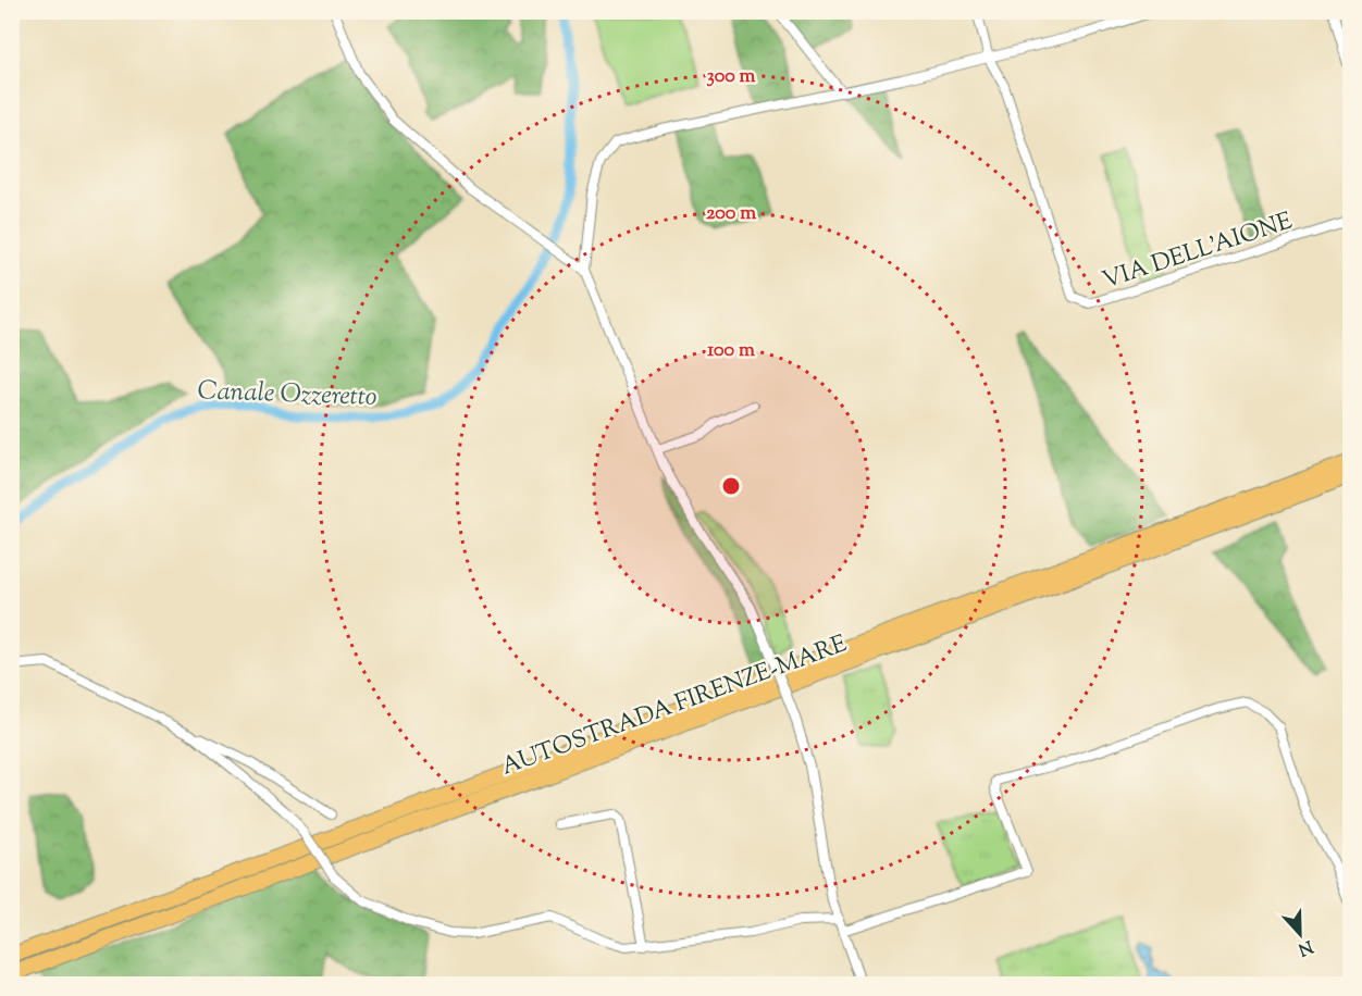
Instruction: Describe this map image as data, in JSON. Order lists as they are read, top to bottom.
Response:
{
  "streets": {
    "highway": ["AUTOSTRADA FIRENZE-MARE"],
    "street": ["VIA DELL'AIONE"]
  },
  "water": ["Canale Ozzeretto"],
  "north": "bottom",
  "rings": ["300 m", "200 m", "100 m"]
}
